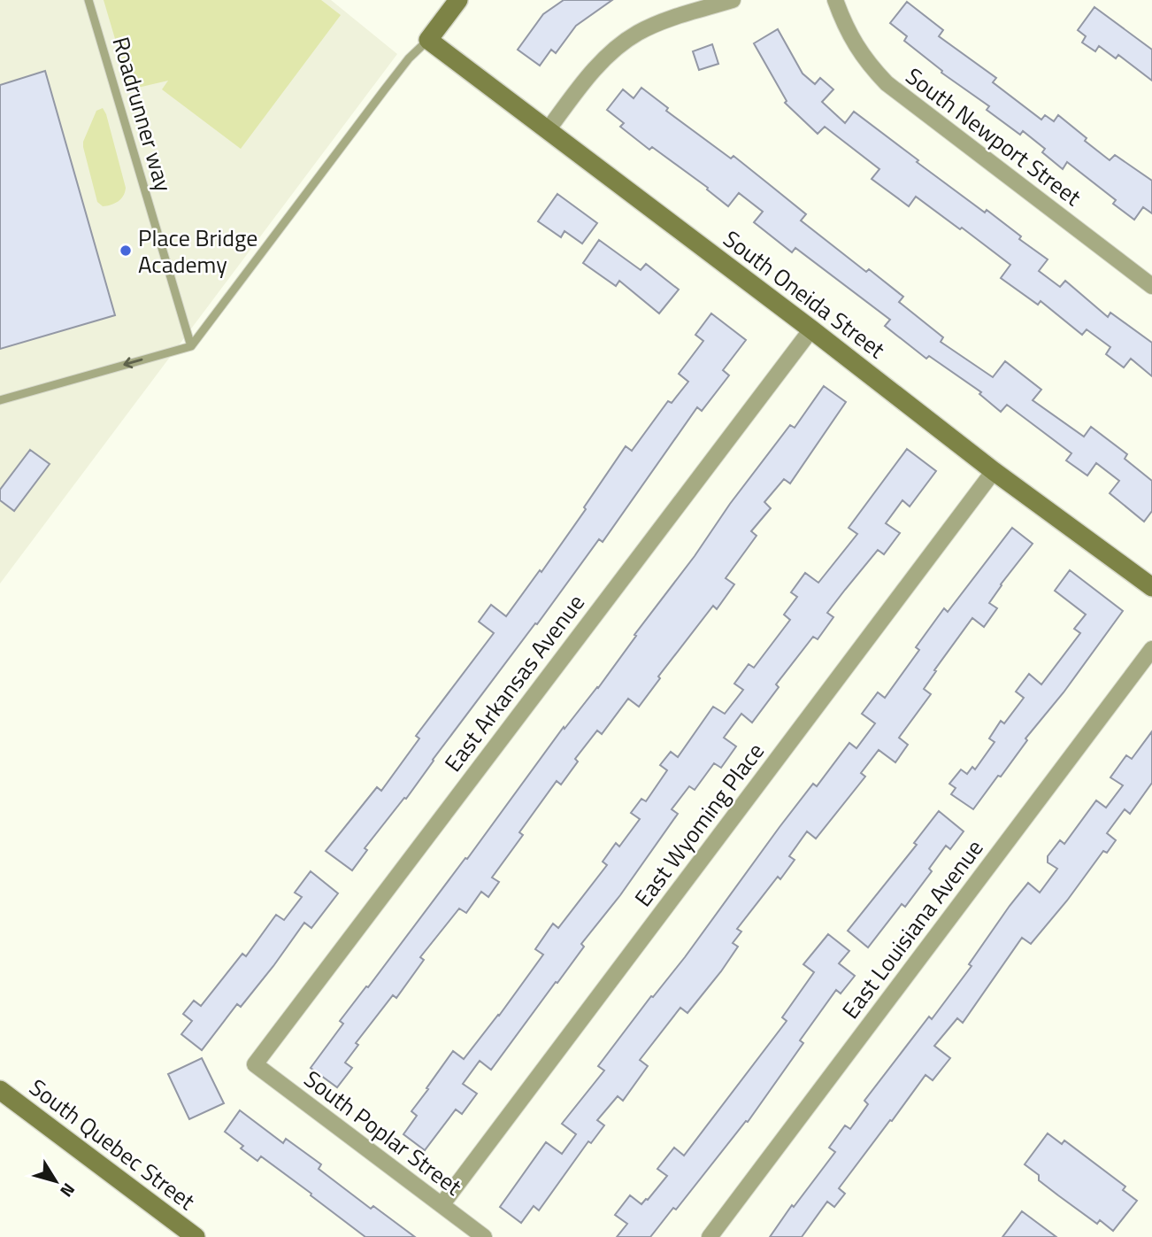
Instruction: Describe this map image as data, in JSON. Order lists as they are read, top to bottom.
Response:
{
  "streets": {
    "street": [
      "South Newport Street",
      "South Oneida Street",
      "East Arkansas Avenue",
      "East Wyoming Place",
      "East Louisiana Avenue",
      "South Poplar Street",
      "South Quebec Street"
    ],
    "lane": ["Roadrunner way"]
  },
  "crossings": [
    ["South Oneida Street", "East Arkansas Avenue"],
    ["South Oneida Street", "East Wyoming Place"],
    ["East Arkansas Avenue", "South Poplar Street"],
    ["East Wyoming Place", "South Poplar Street"]
  ],
  "places": ["Place Bridge Academy"],
  "north": "bottom right"
}
